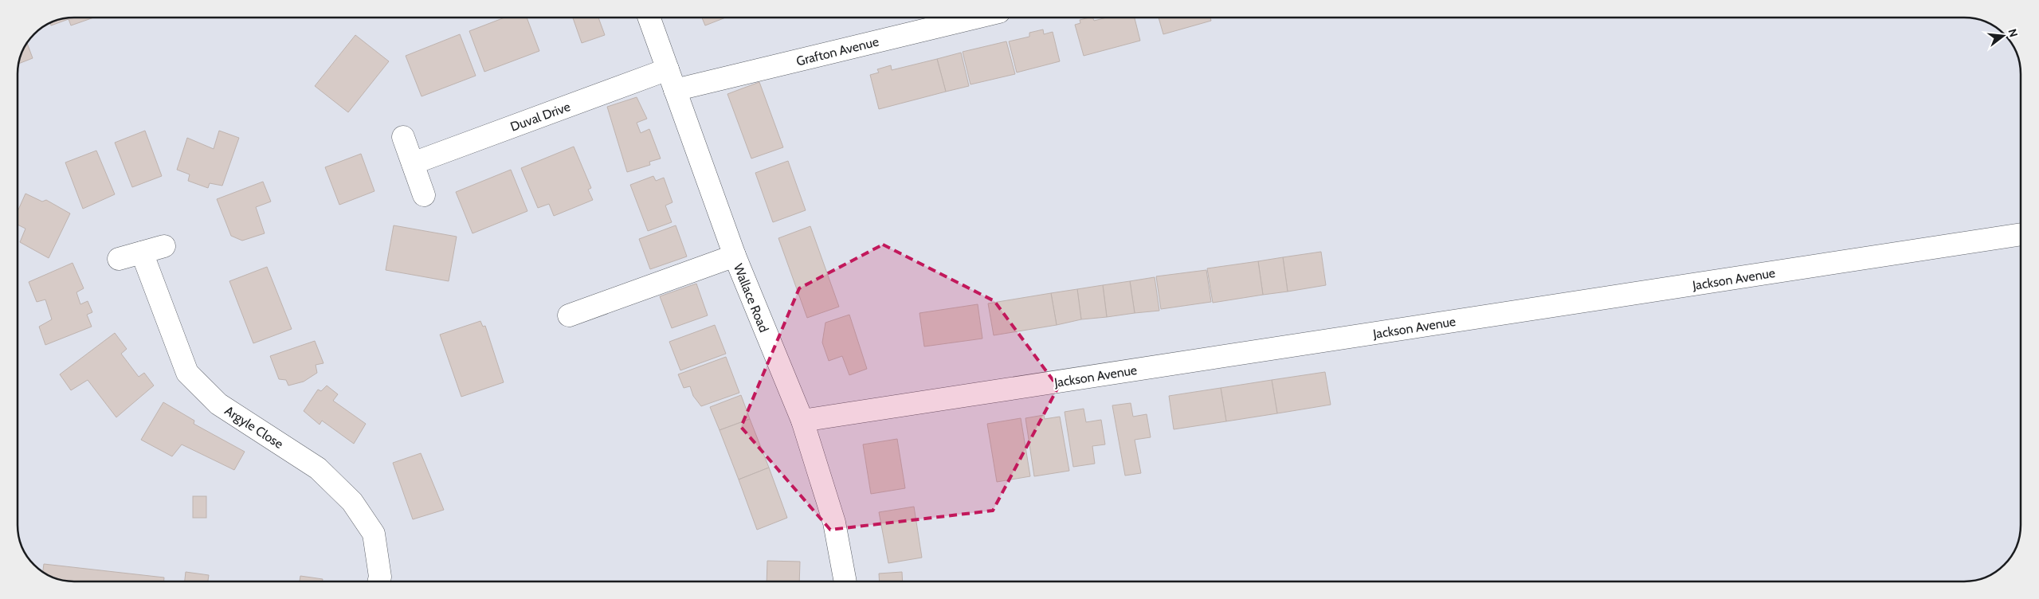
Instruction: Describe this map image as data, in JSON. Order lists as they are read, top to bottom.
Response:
{
  "streets": {
    "street": [
      "Grafton Avenue",
      "Duval Drive",
      "Jackson Avenue",
      "Wallace Road",
      "Argyle Close"
    ]
  },
  "crossings": [
    ["Grafton Avenue", "Wallace Road"],
    ["Duval Drive", "Wallace Road"],
    ["Jackson Avenue", "Wallace Road"]
  ],
  "north": "right"
}
